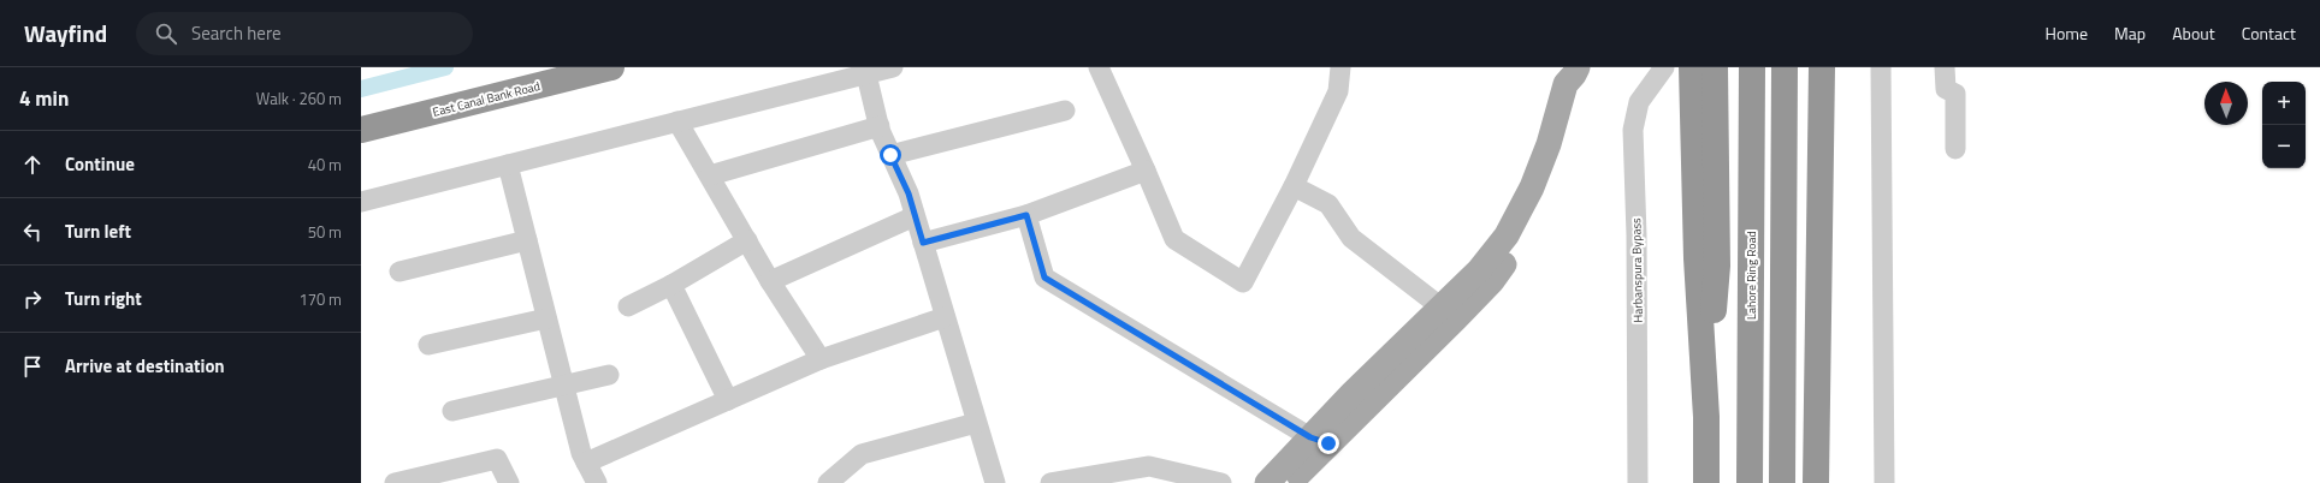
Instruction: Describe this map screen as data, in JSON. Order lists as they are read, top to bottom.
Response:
{
  "streets": {
    "highway": ["East Canal Bank Road", "Lahore Ring Road"],
    "street": ["Harbanspura Bypass"]
  },
  "north": "top",
  "page": {
    "header": "Wayfind",
    "search": "Search here",
    "nav": [
      "Home",
      "Map",
      "About",
      "Contact"
    ],
    "heading": ["4 min", "Walk · 260 m"],
    "map_buttons": ["+", "−"],
    "list": [
      ["Continue", "40 m"],
      ["Turn left", "50 m"],
      ["Turn right", "170 m"],
      "Arrive at destination"
    ]
  }
}
